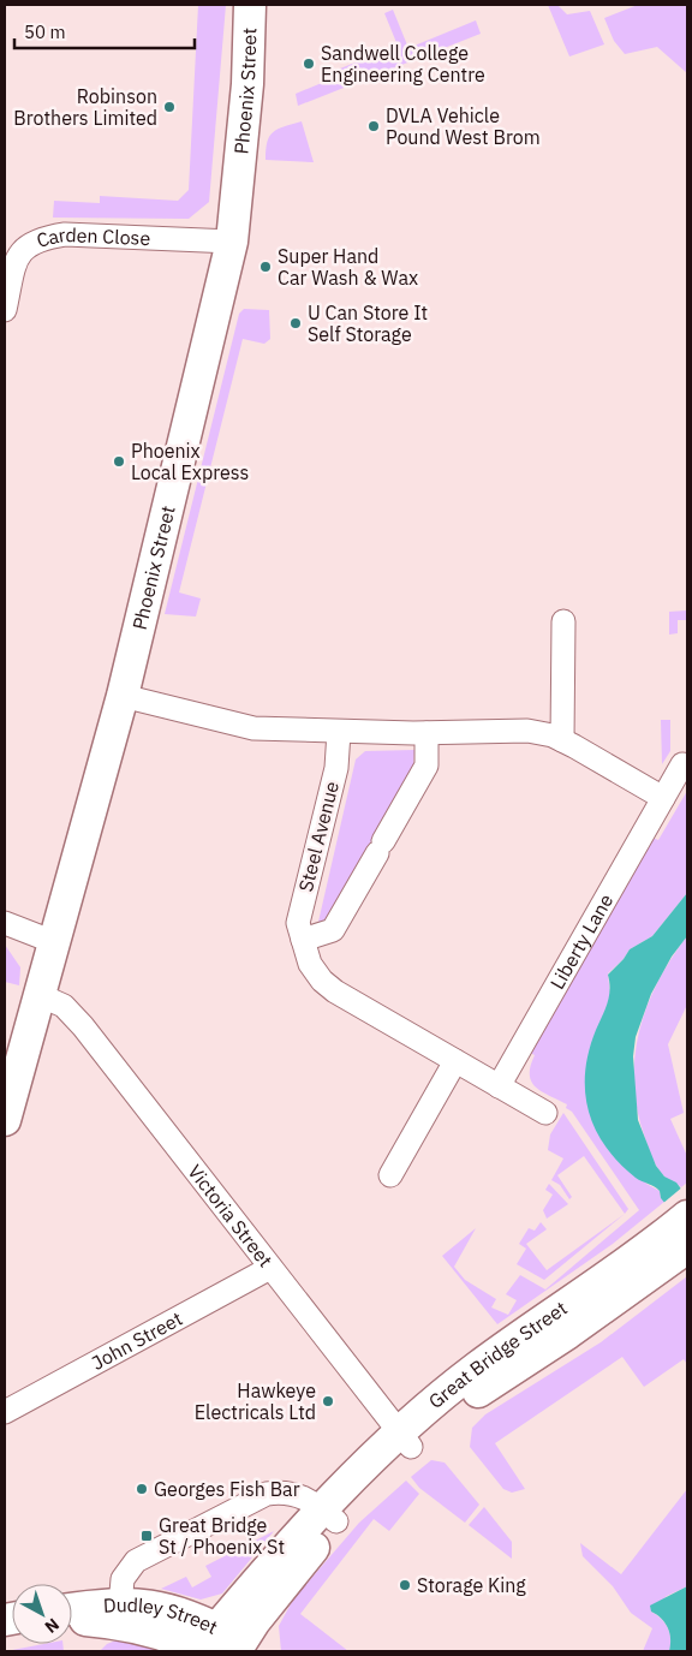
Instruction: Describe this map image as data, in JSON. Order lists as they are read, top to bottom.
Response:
{
  "streets": {
    "main road": ["Phoenix Street", "Great Bridge Street", "Dudley Street"],
    "street": [
      "Carden Close",
      "Steel Avenue",
      "Liberty Lane",
      "Victoria Street",
      "John Street"
    ]
  },
  "crossings": [
    ["Phoenix Street", "Carden Close"],
    ["Phoenix Street", "Victoria Street"],
    ["Steel Avenue", "Liberty Lane"],
    ["Victoria Street", "John Street"],
    ["Victoria Street", "Great Bridge Street"],
    ["Great Bridge Street", "Dudley Street"]
  ],
  "places": {
    "other": [
      "Sandwell College Engineering Centre",
      "Robinson Brothers Limited",
      "DVLA Vehicle Pound West Brom",
      "Super Hand Car Wash & Wax",
      "U Can Store It Self Storage",
      "Phoenix Local Express",
      "Hawkeye Electricals Ltd",
      "Georges Fish Bar",
      "Storage King"
    ],
    "transit": ["Great Bridge St / Phoenix St"]
  },
  "scale_bar": "50 m",
  "north": "bottom right"
}
